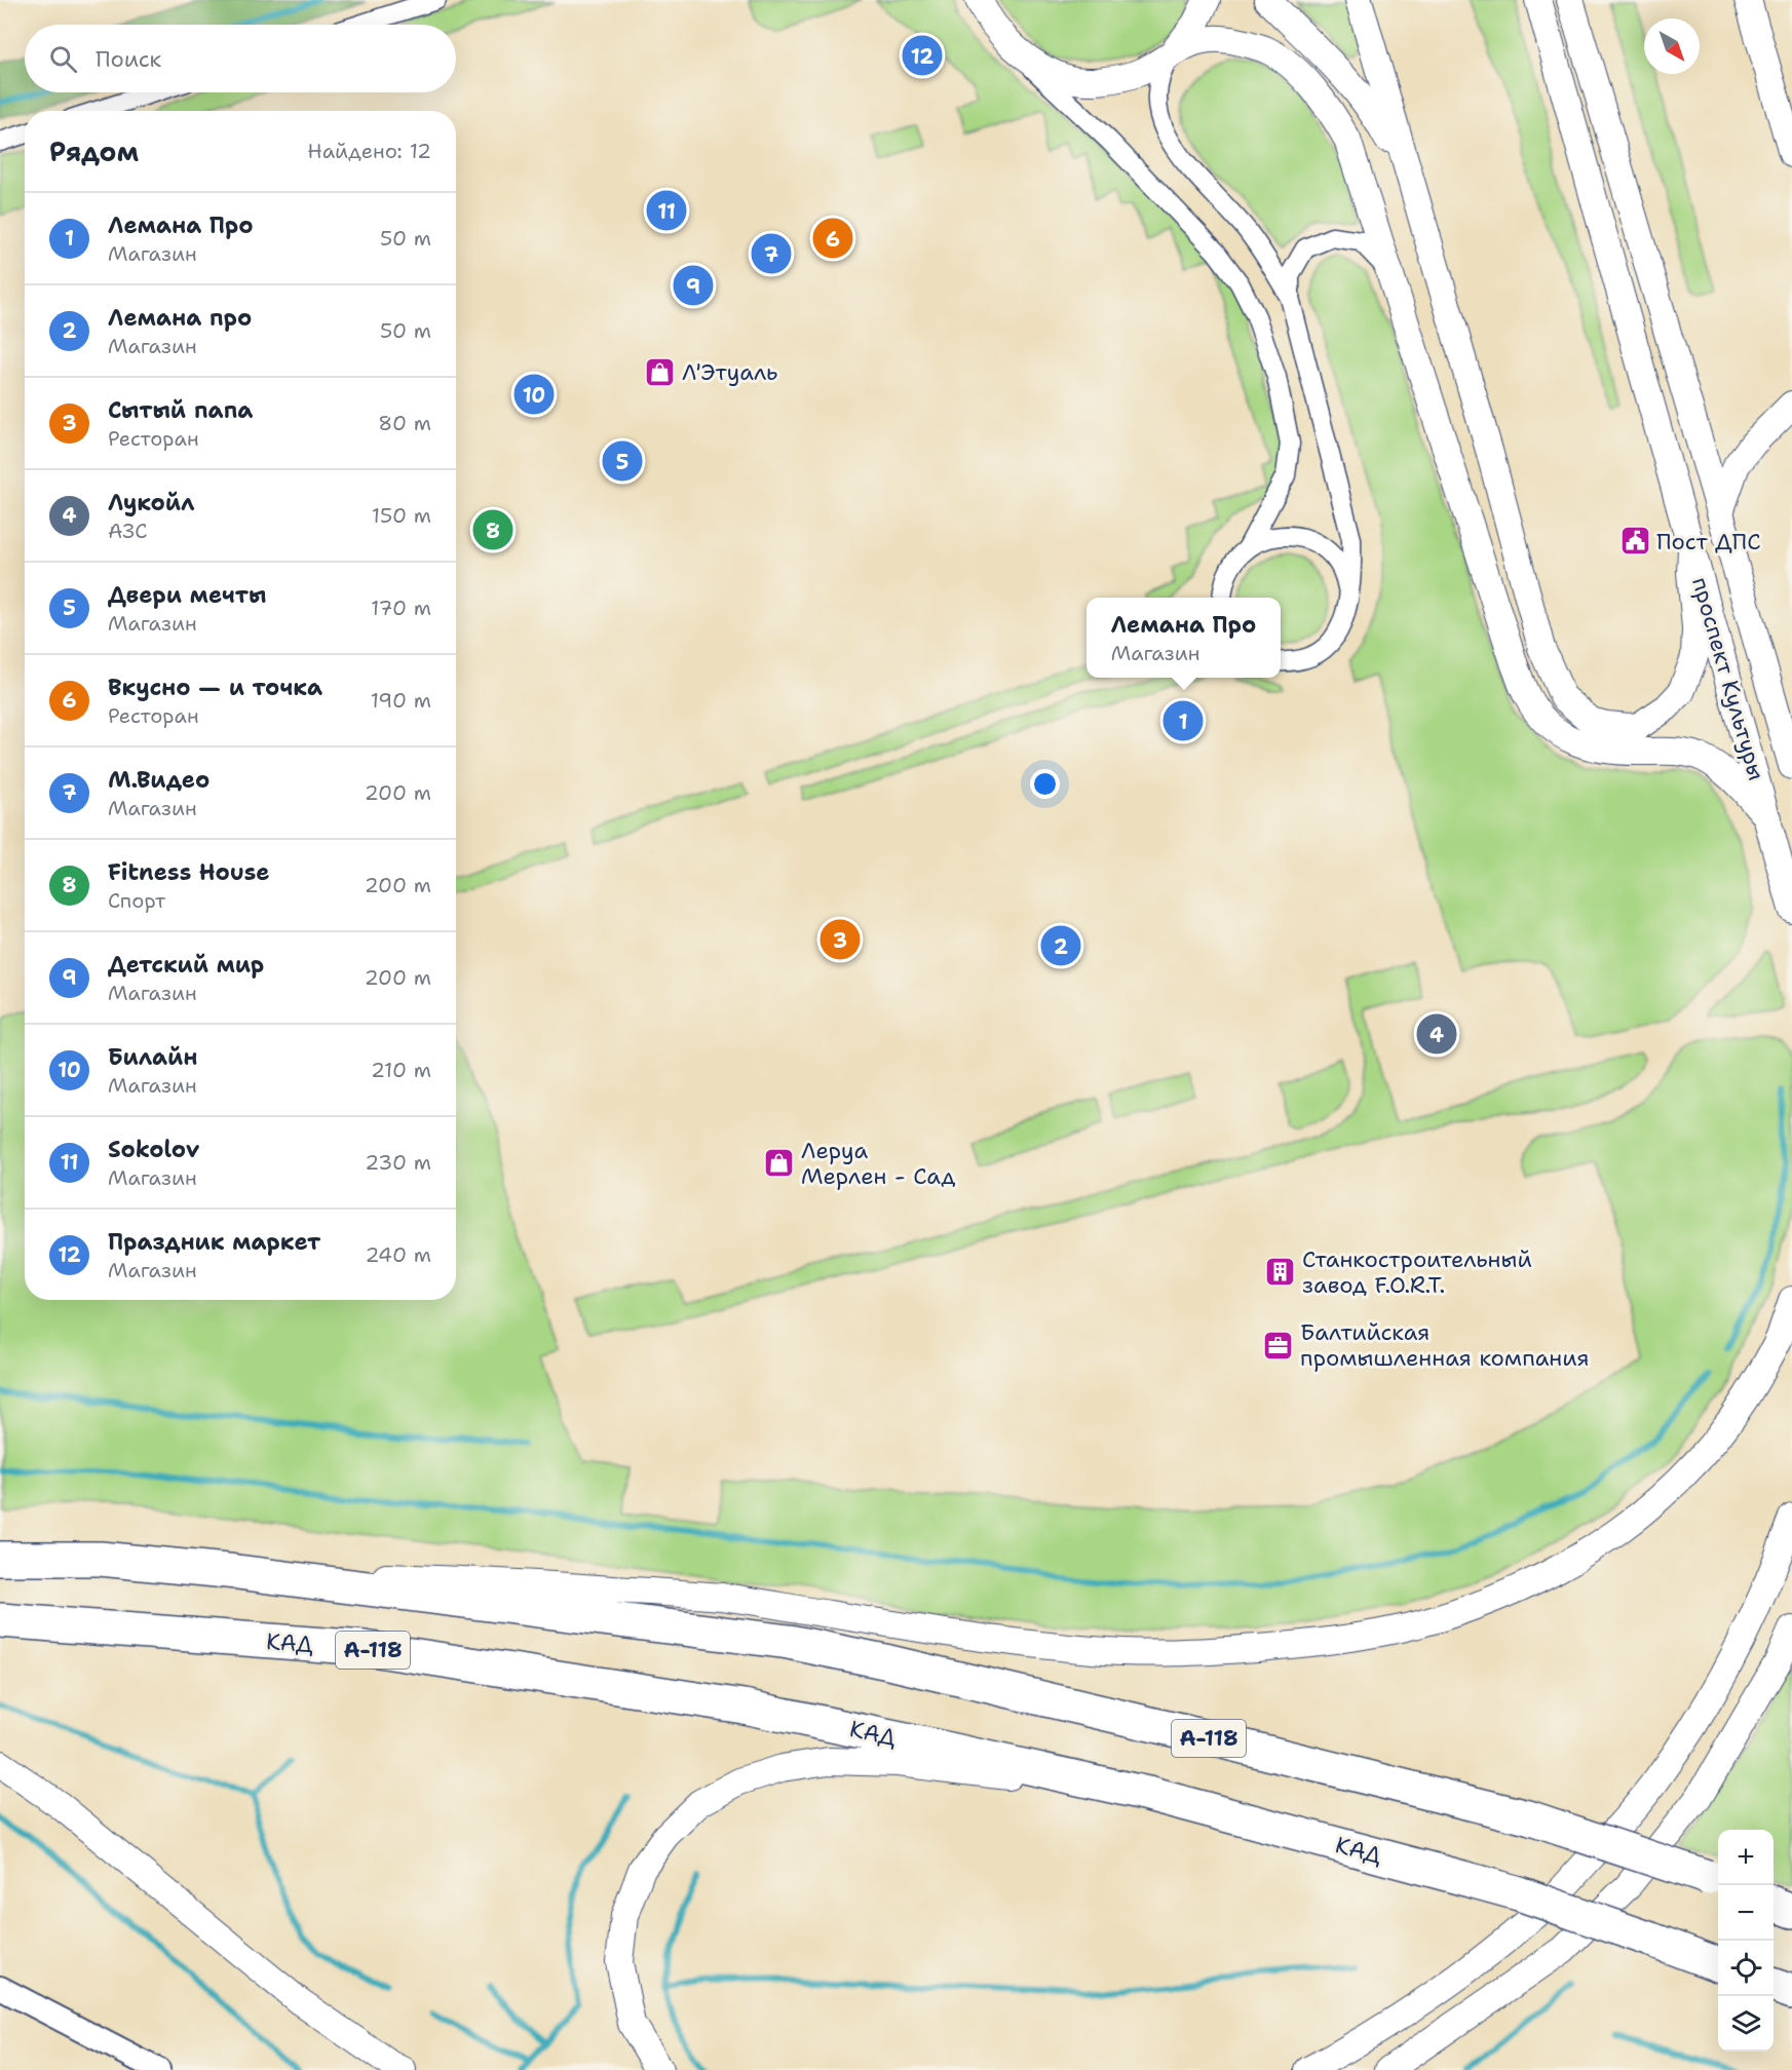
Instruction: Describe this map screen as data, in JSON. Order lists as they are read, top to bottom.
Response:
{
  "streets": {
    "highway": ["КАД", "А-118"],
    "main road": ["проспект Культуры"]
  },
  "places": {
    "shop": ["Л'Этуаль", "Леруа Мерлен - Сад"],
    "public building": ["Пост ДПС"],
    "building": ["Станкостроительный завод F.O.R.T."],
    "office": ["Балтийская промышленная компания"]
  },
  "north": "bottom right",
  "page": {
    "search": "Поиск",
    "pins": [
      "12",
      "11",
      "6",
      "7",
      "9",
      "10",
      "5",
      "8",
      "1",
      "3",
      "2",
      "4"
    ],
    "heading": ["Рядом", "Найдено: 12"],
    "list": [
      {
        "mark": "1",
        "name": "Лемана Про",
        "note": "Магазин",
        "value": "50 m"
      },
      {
        "mark": "2",
        "name": "Лемана про",
        "note": "Магазин",
        "value": "50 m"
      },
      {
        "mark": "3",
        "name": "Сытый папа",
        "note": "Ресторан",
        "value": "80 m"
      },
      {
        "mark": "4",
        "name": "Лукойл",
        "note": "АЗС",
        "value": "150 m"
      },
      {
        "mark": "5",
        "name": "Двери мечты",
        "note": "Магазин",
        "value": "170 m"
      },
      {
        "mark": "6",
        "name": "Вкусно — и точка",
        "note": "Ресторан",
        "value": "190 m"
      },
      {
        "mark": "7",
        "name": "М.Видео",
        "note": "Магазин",
        "value": "200 m"
      },
      {
        "mark": "8",
        "name": "Fitness House",
        "note": "Спорт",
        "value": "200 m"
      },
      {
        "mark": "9",
        "name": "Детский мир",
        "note": "Магазин",
        "value": "200 m"
      },
      {
        "mark": "10",
        "name": "Билайн",
        "note": "Магазин",
        "value": "210 m"
      },
      {
        "mark": "11",
        "name": "Sokolov",
        "note": "Магазин",
        "value": "230 m"
      },
      {
        "mark": "12",
        "name": "Праздник маркет",
        "note": "Магазин",
        "value": "240 m"
      }
    ],
    "popup": ["Лемана Про", "Магазин"],
    "map_buttons": ["+", "−"]
  }
}
